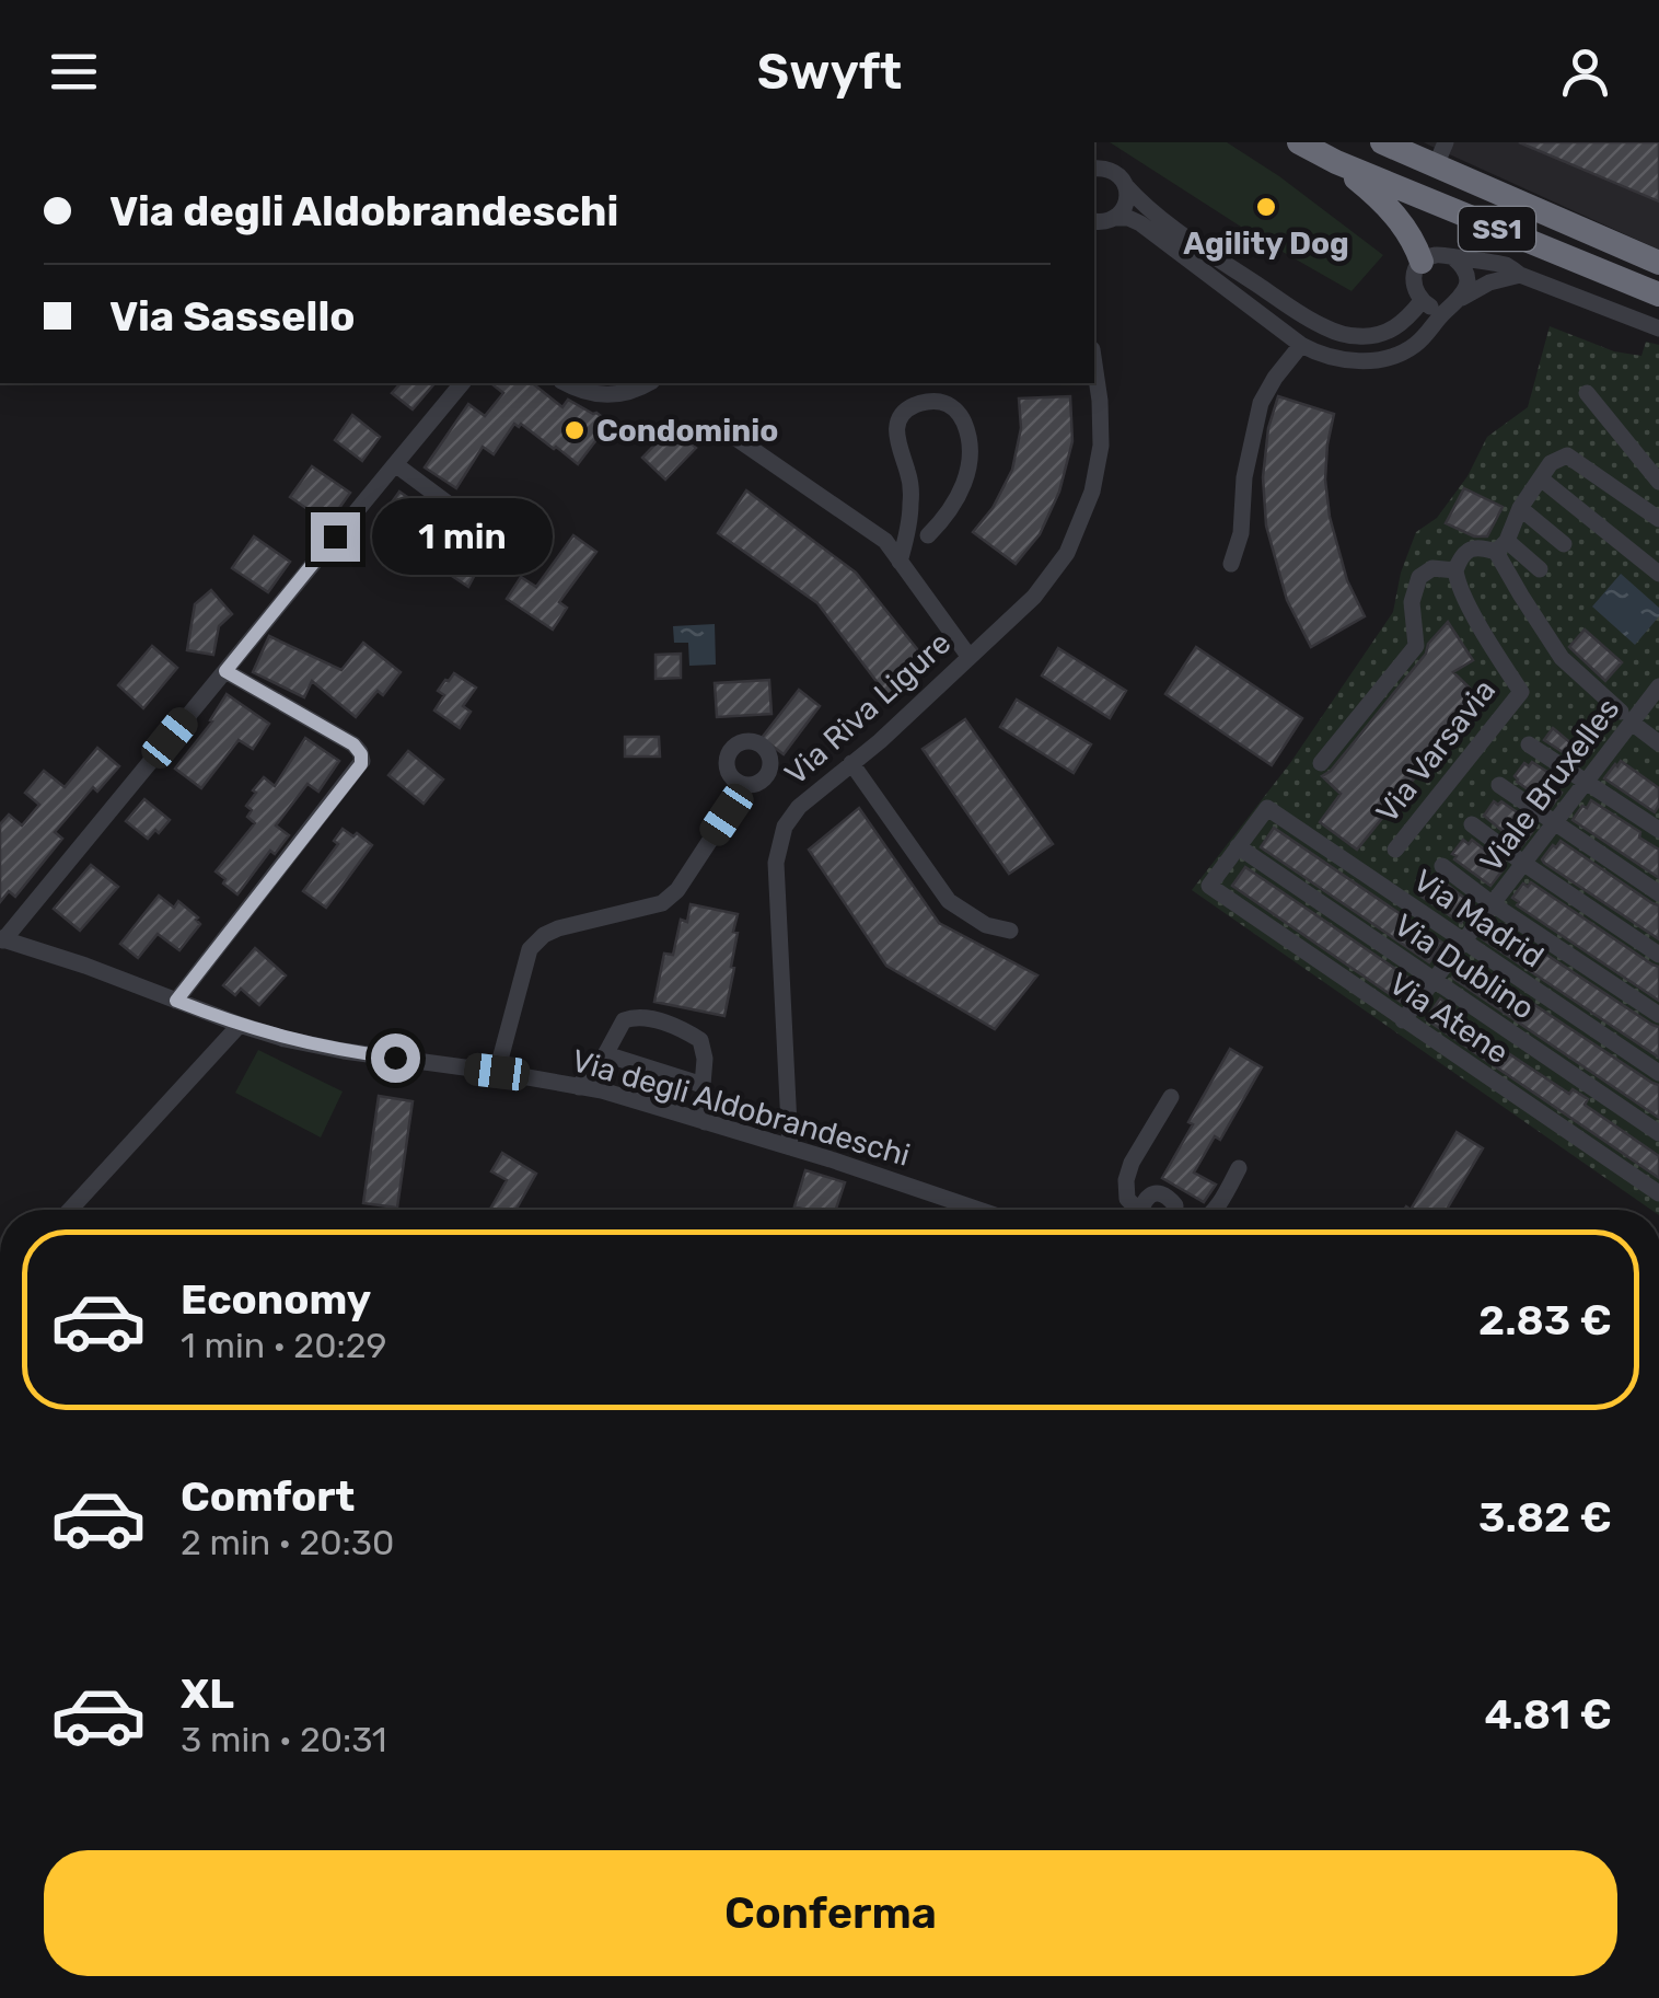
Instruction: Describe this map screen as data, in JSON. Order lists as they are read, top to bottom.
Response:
{
  "streets": {
    "highway": ["SS1"],
    "street": [
      "Via Riva Ligure",
      "Via Varsavia",
      "Viale Bruxelles",
      "Via Madrid",
      "Via Dublino",
      "Via Atene",
      "Via degli Aldobrandeschi"
    ]
  },
  "crossings": [
    ["Via Riva Ligure", "Via degli Aldobrandeschi"],
    ["Viale Bruxelles", "Via Madrid"],
    ["Viale Bruxelles", "Via Dublino"],
    ["Viale Bruxelles", "Via Atene"],
    ["Via Madrid", "Via Dublino"],
    ["Via Madrid", "Via Atene"],
    ["Via Dublino", "Via Atene"]
  ],
  "places": ["Agility Dog", "Condominio"],
  "page": {
    "header": "Swyft",
    "banner": ["Via degli Aldobrandeschi", "Via Sassello"],
    "bubble": "1 min",
    "list": [
      {
        "name": "Economy",
        "note": "1 min · 20:29",
        "value": "2.83 €"
      },
      {
        "name": "Comfort",
        "note": "2 min · 20:30",
        "value": "3.82 €"
      },
      {
        "name": "XL",
        "note": "3 min · 20:31",
        "value": "4.81 €"
      }
    ],
    "buttons": "Conferma"
  }
}
